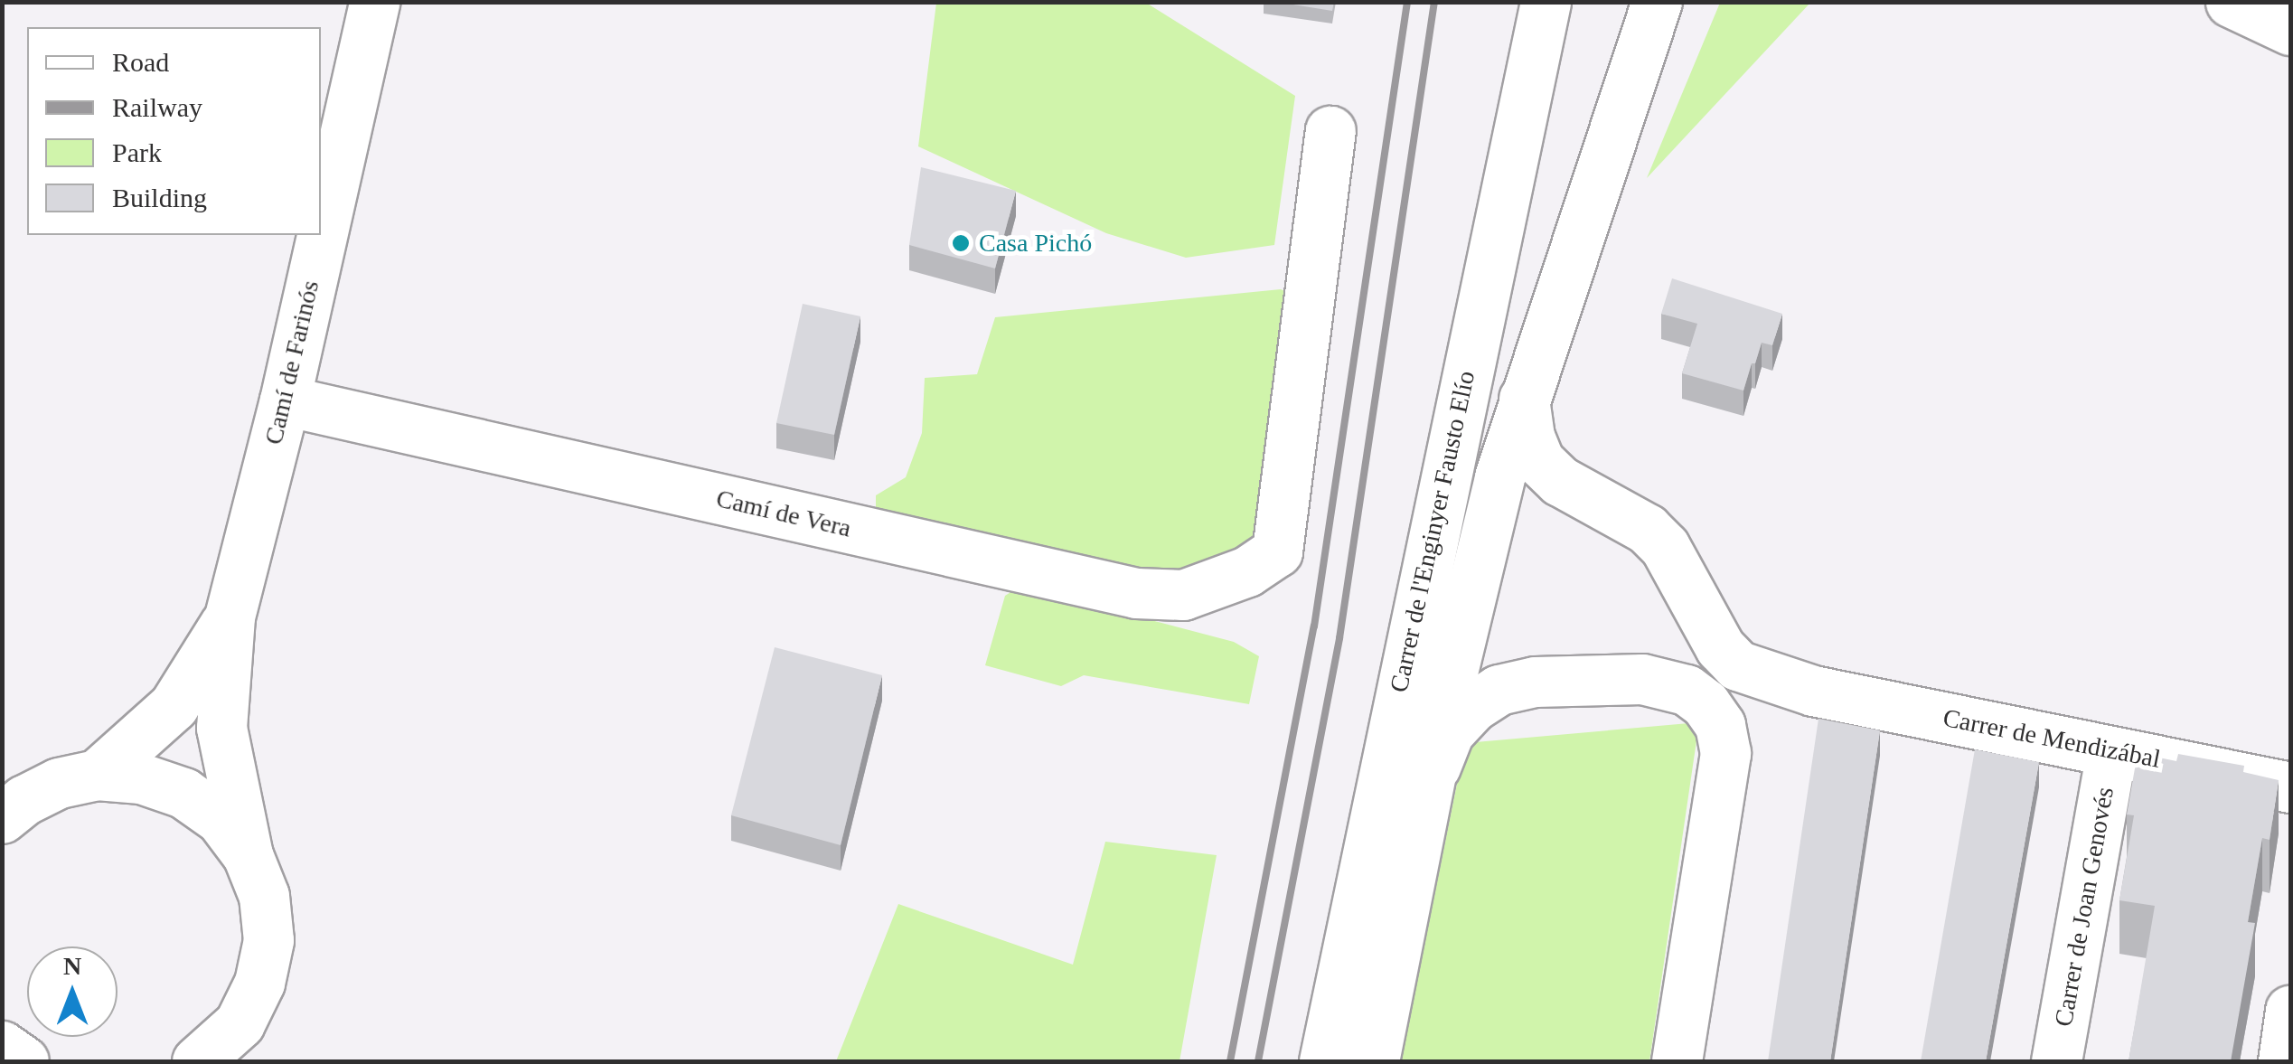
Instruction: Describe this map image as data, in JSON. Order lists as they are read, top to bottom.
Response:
{
  "streets": {
    "street": [
      "Camí de Farinós",
      "Camí de Vera",
      "Carrer de l'Enginyer Fausto Elío",
      "Carrer de Mendizábal",
      "Carrer de Joan Genovés"
    ]
  },
  "crossings": [
    ["Camí de Farinós", "Camí de Vera"],
    ["Carrer de l'Enginyer Fausto Elío", "Carrer de Mendizábal"],
    ["Carrer de Mendizábal", "Carrer de Joan Genovés"]
  ],
  "places": ["Casa Pichó"],
  "legend": [
    "Road",
    "Railway",
    "Park",
    "Building"
  ],
  "north": "top"
}
